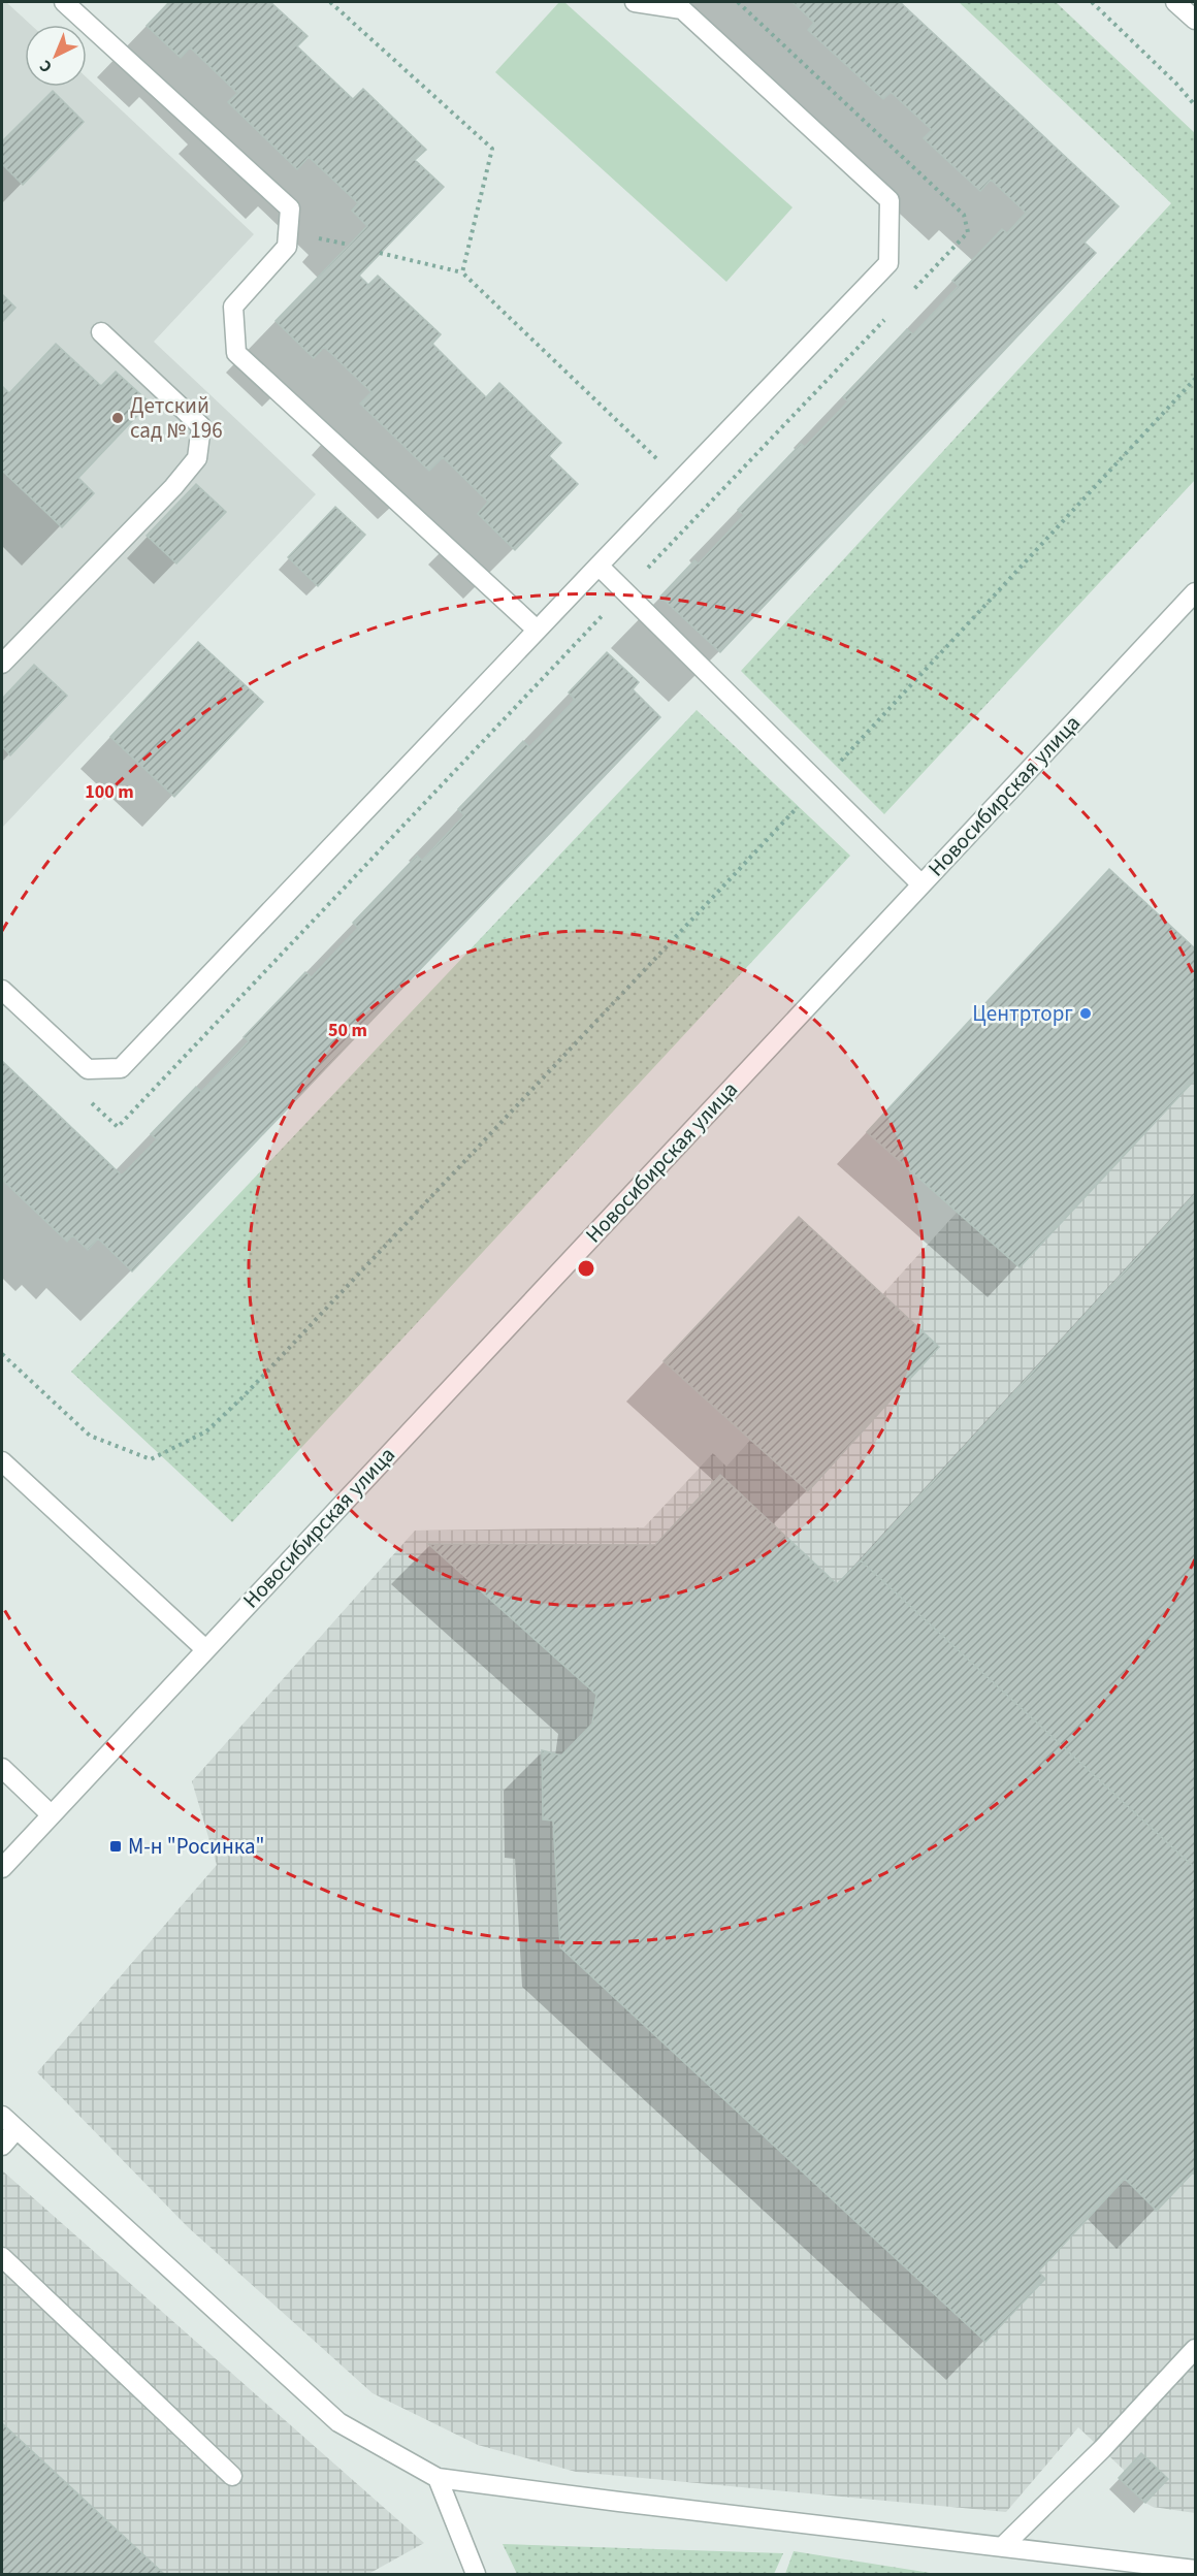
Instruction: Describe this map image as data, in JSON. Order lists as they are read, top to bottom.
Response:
{
  "streets": {
    "street": ["Новосибирская улица"]
  },
  "places": {
    "other": ["Детский сад № 196", "Центрторг"],
    "transit": ["М-н \"Росинка\""]
  },
  "north": "bottom left",
  "rings": ["100 m", "50 m"]
}
